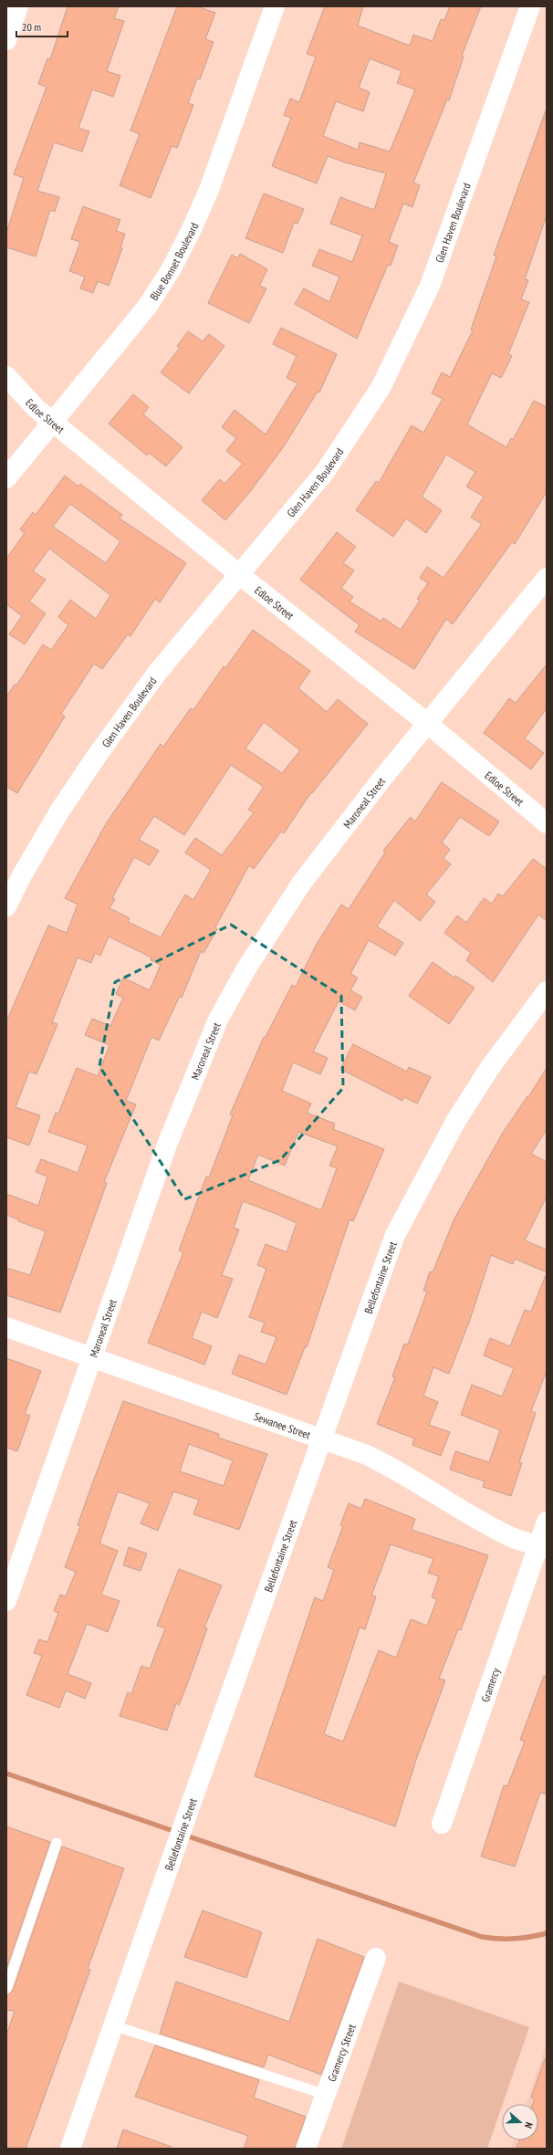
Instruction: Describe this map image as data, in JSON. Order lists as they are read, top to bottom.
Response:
{
  "streets": {
    "street": [
      "Glen Haven Boulevard",
      "Blue Bonnet Boulevard",
      "Edloe Street",
      "Maroneal Street",
      "Bellefontaine Street",
      "Sewanee Street",
      "Gramercy",
      "Gramercy Street"
    ]
  },
  "crossings": [
    ["Glen Haven Boulevard", "Edloe Street"],
    ["Blue Bonnet Boulevard", "Edloe Street"],
    ["Edloe Street", "Maroneal Street"],
    ["Maroneal Street", "Sewanee Street"],
    ["Bellefontaine Street", "Sewanee Street"],
    ["Sewanee Street", "Gramercy"]
  ],
  "scale_bar": "20 m",
  "north": "right"
}
